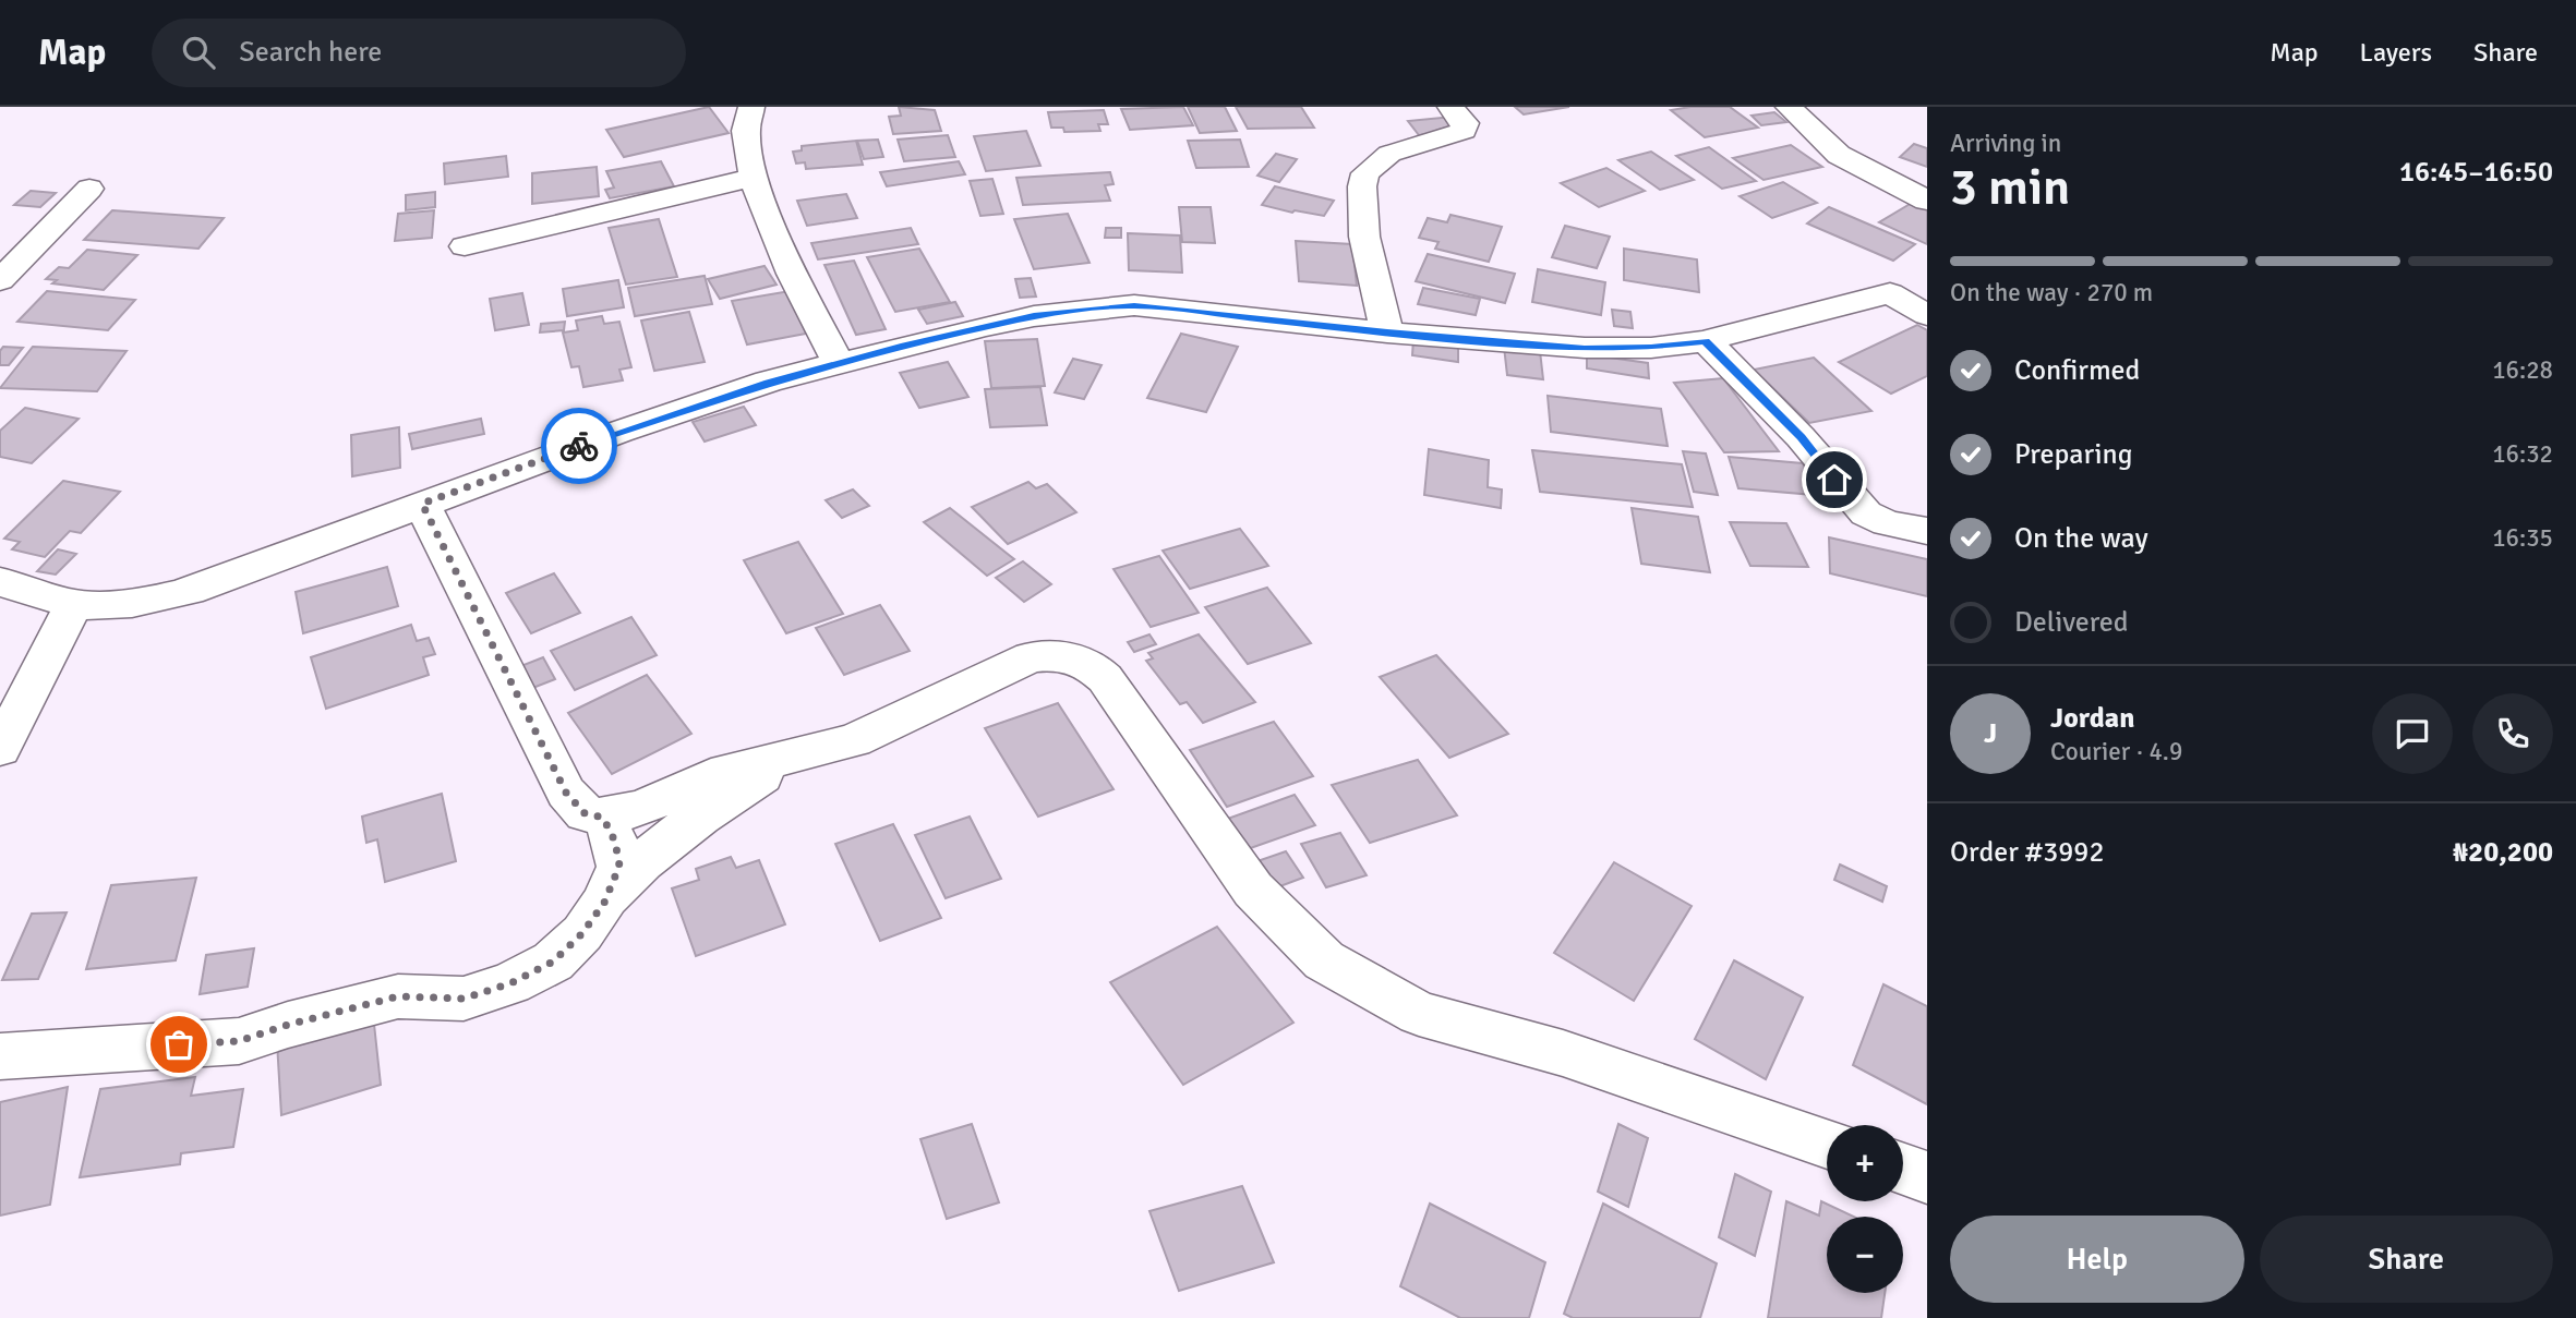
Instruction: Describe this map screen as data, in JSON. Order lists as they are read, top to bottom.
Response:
{
  "page": {
    "header": "Map",
    "search": "Search here",
    "nav": ["Map", "Layers", "Share"],
    "heading": ["3 min", "Arriving in", "16:45–16:50"],
    "panel": [
      "Jordan",
      "Courier · 4.9",
      "Order #3992",
      "₦20,200"
    ],
    "bar": "On the way · 270 m",
    "list": [
      ["Confirmed", "16:28"],
      ["Preparing", "16:32"],
      ["On the way", "16:35"],
      "Delivered"
    ],
    "round": "J",
    "map_buttons": ["+", "−"],
    "buttons": ["Help", "Share"]
  }
}
